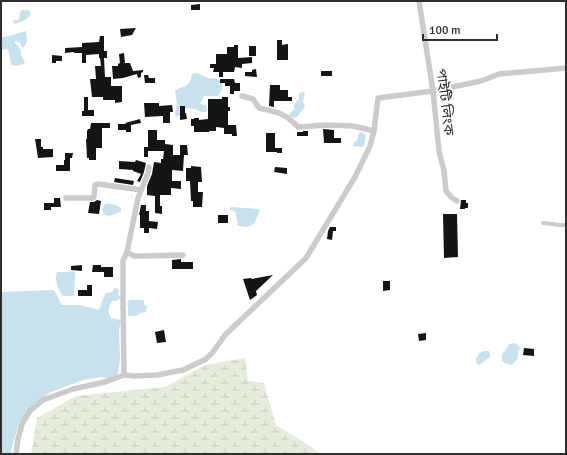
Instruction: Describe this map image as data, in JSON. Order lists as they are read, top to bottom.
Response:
{
  "streets": {
    "street": ["পাইটি লিংক"]
  },
  "scale_bar": "100 m"
}
